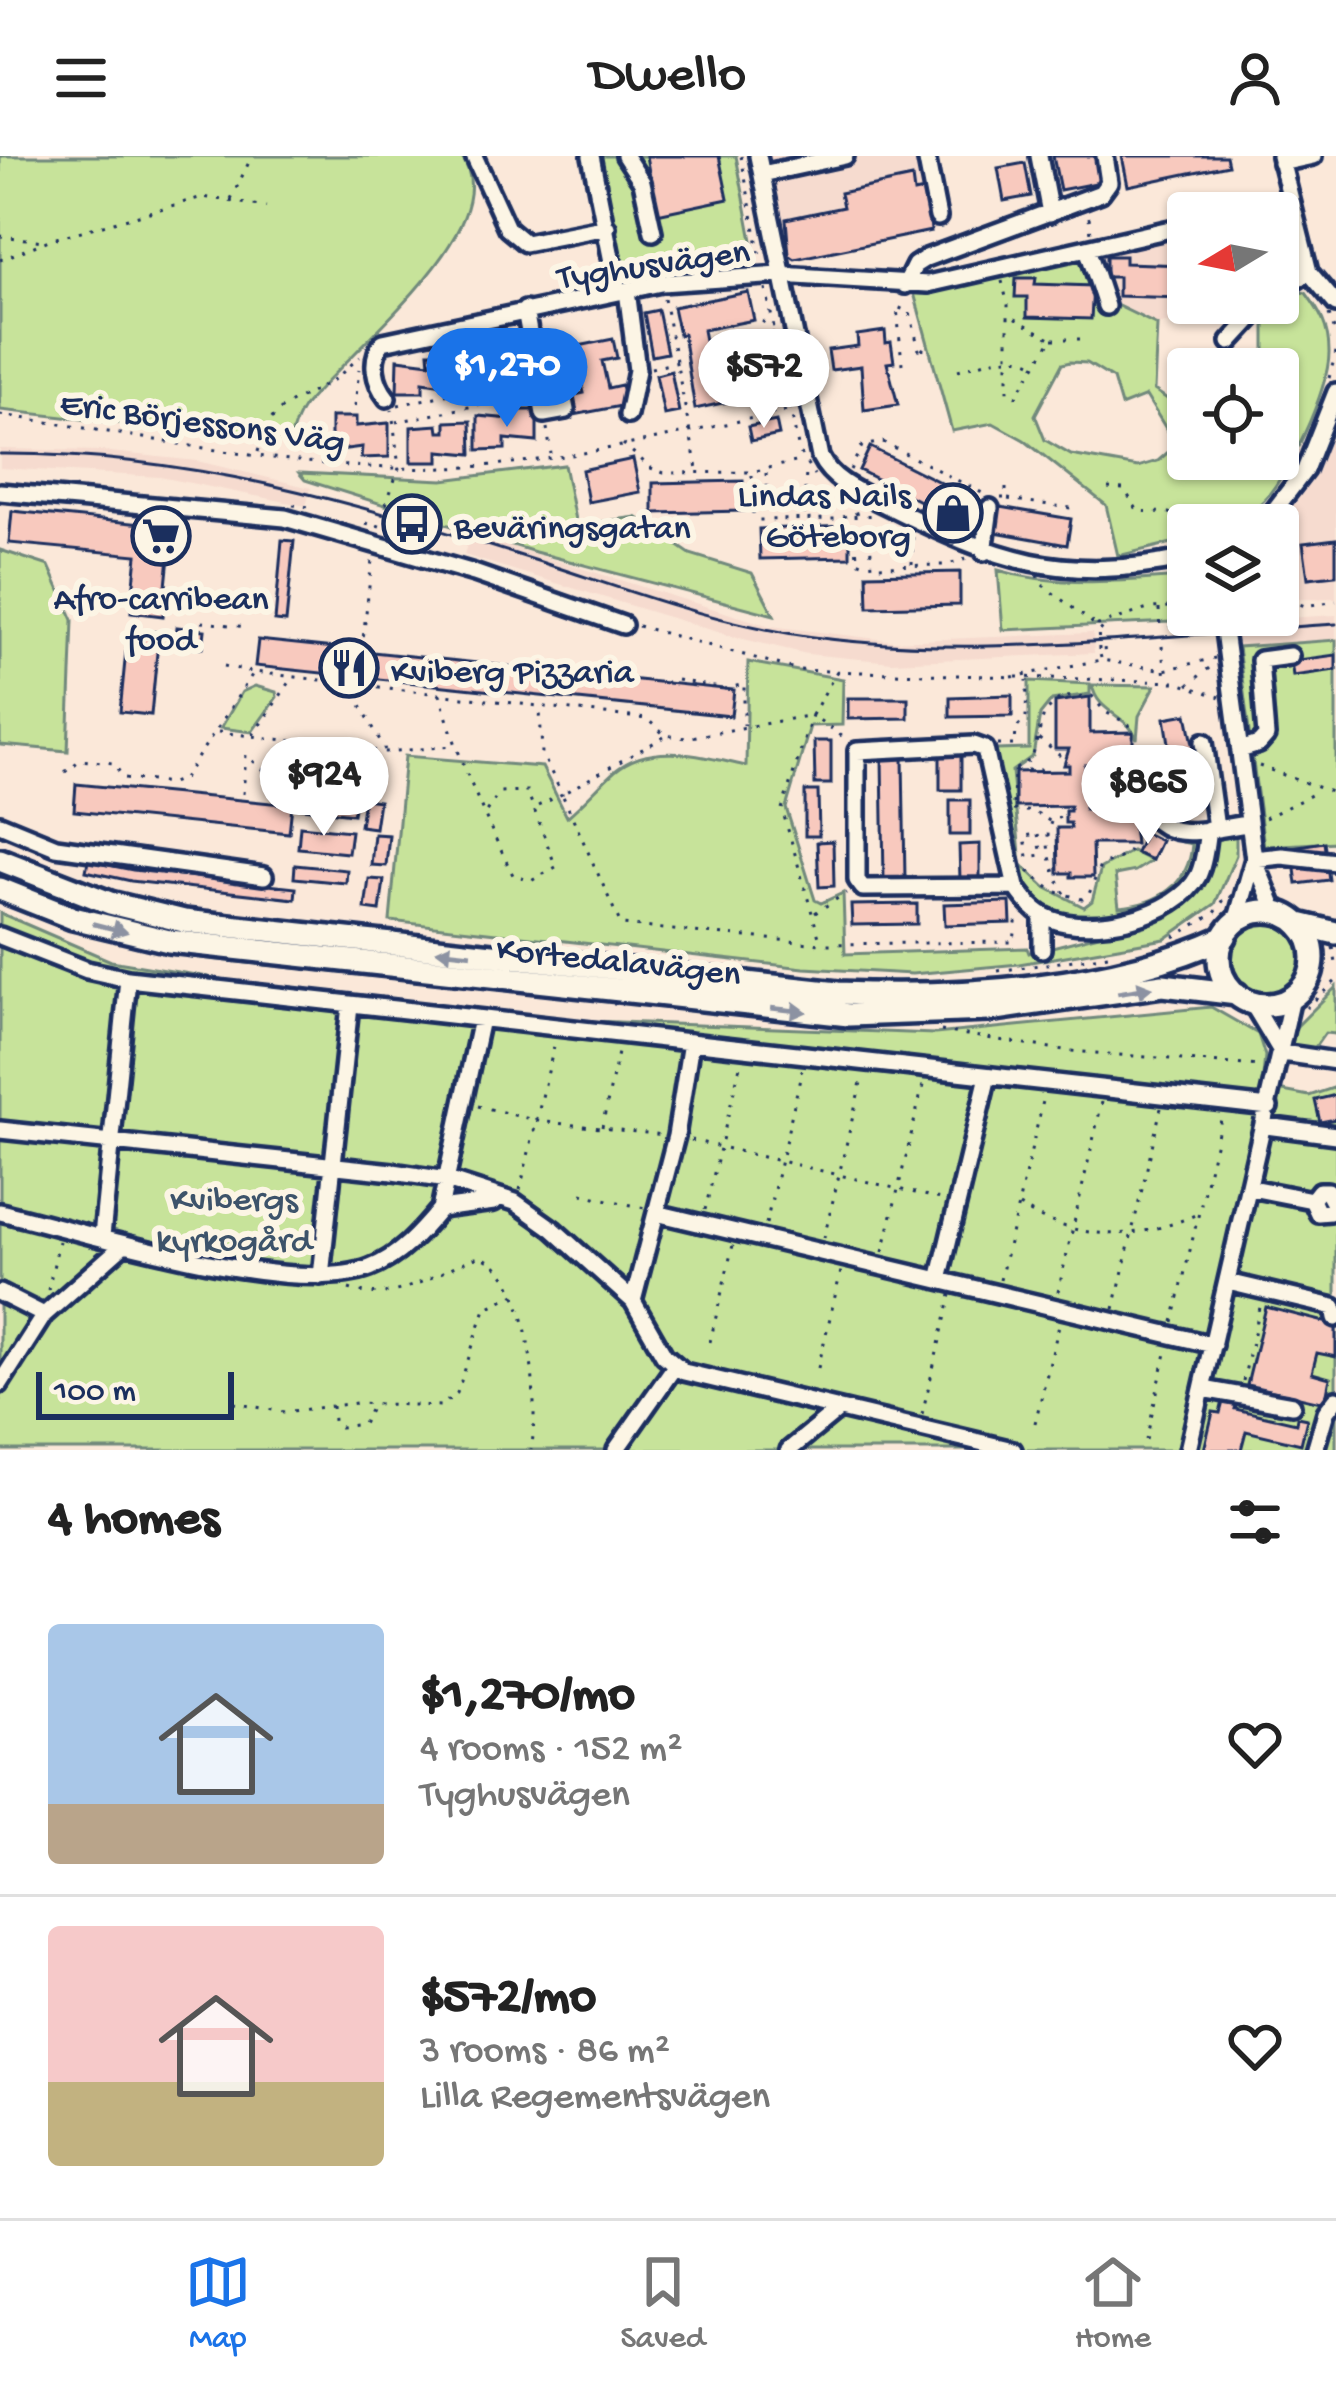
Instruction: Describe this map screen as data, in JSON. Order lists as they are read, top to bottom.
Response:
{
  "streets": {
    "main road": ["Kortedalavägen"],
    "street": ["Tyghusvägen"],
    "path": ["Eric Börjessons Väg"]
  },
  "parks": ["Kvibergs kyrkogård"],
  "places": {
    "shop": ["Lindas Nails Göteborg"],
    "bus stop": ["Beväringsgatan"],
    "supermarket": ["Afro-carribean food"],
    "restaurant": ["Kviberg Pizzaria"]
  },
  "scale_bar": "100 m",
  "north": "left",
  "page": {
    "header": "Dwello",
    "price": [
      "$1,270",
      "$572",
      "$924",
      "$865"
    ],
    "scale": "100 m",
    "heading": "4 homes",
    "list": [
      {
        "name": "$1,270/mo",
        "note": "4 rooms · 152 m² · Tyghusvägen"
      },
      {
        "name": "$572/mo",
        "note": "3 rooms · 86 m² · Lilla Regementsvägen"
      }
    ],
    "tabs": ["Map", "Saved", "Home"]
  }
}
